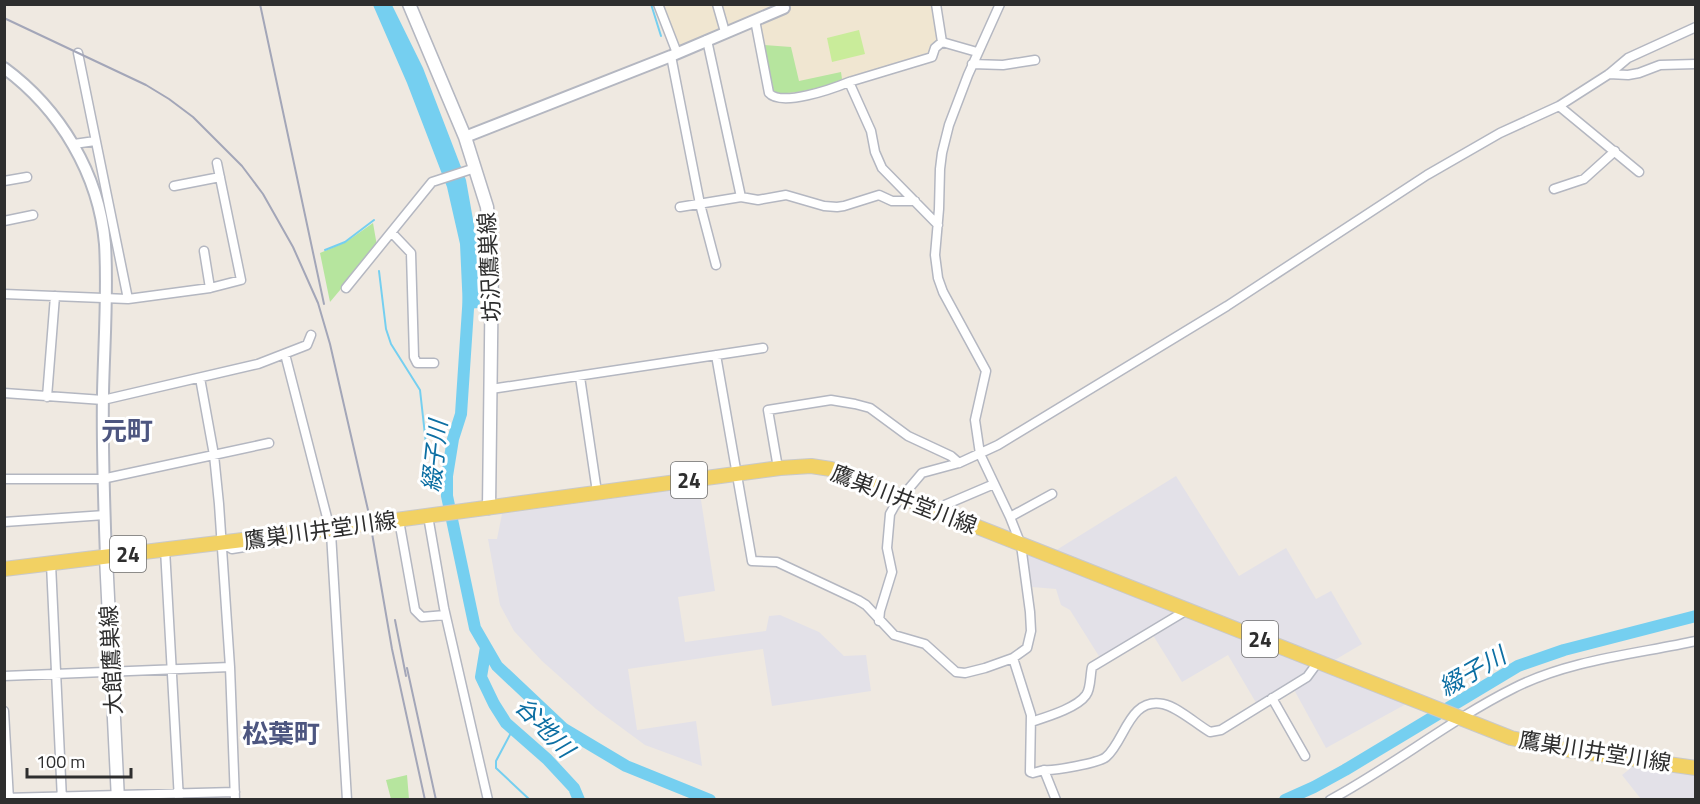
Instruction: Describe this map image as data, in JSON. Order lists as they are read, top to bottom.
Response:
{
  "streets": {
    "main road": [
      "坊沢鷹巣線",
      "24",
      "鷹巣川井堂川線",
      "大館鷹巣線"
    ]
  },
  "crossings": [
    ["坊沢鷹巣線", "鷹巣川井堂川線"],
    ["鷹巣川井堂川線", "大館鷹巣線"]
  ],
  "districts": ["元町", "松葉町"],
  "water": ["綴子川", "谷地川"],
  "scale_bar": "100 m"
}
